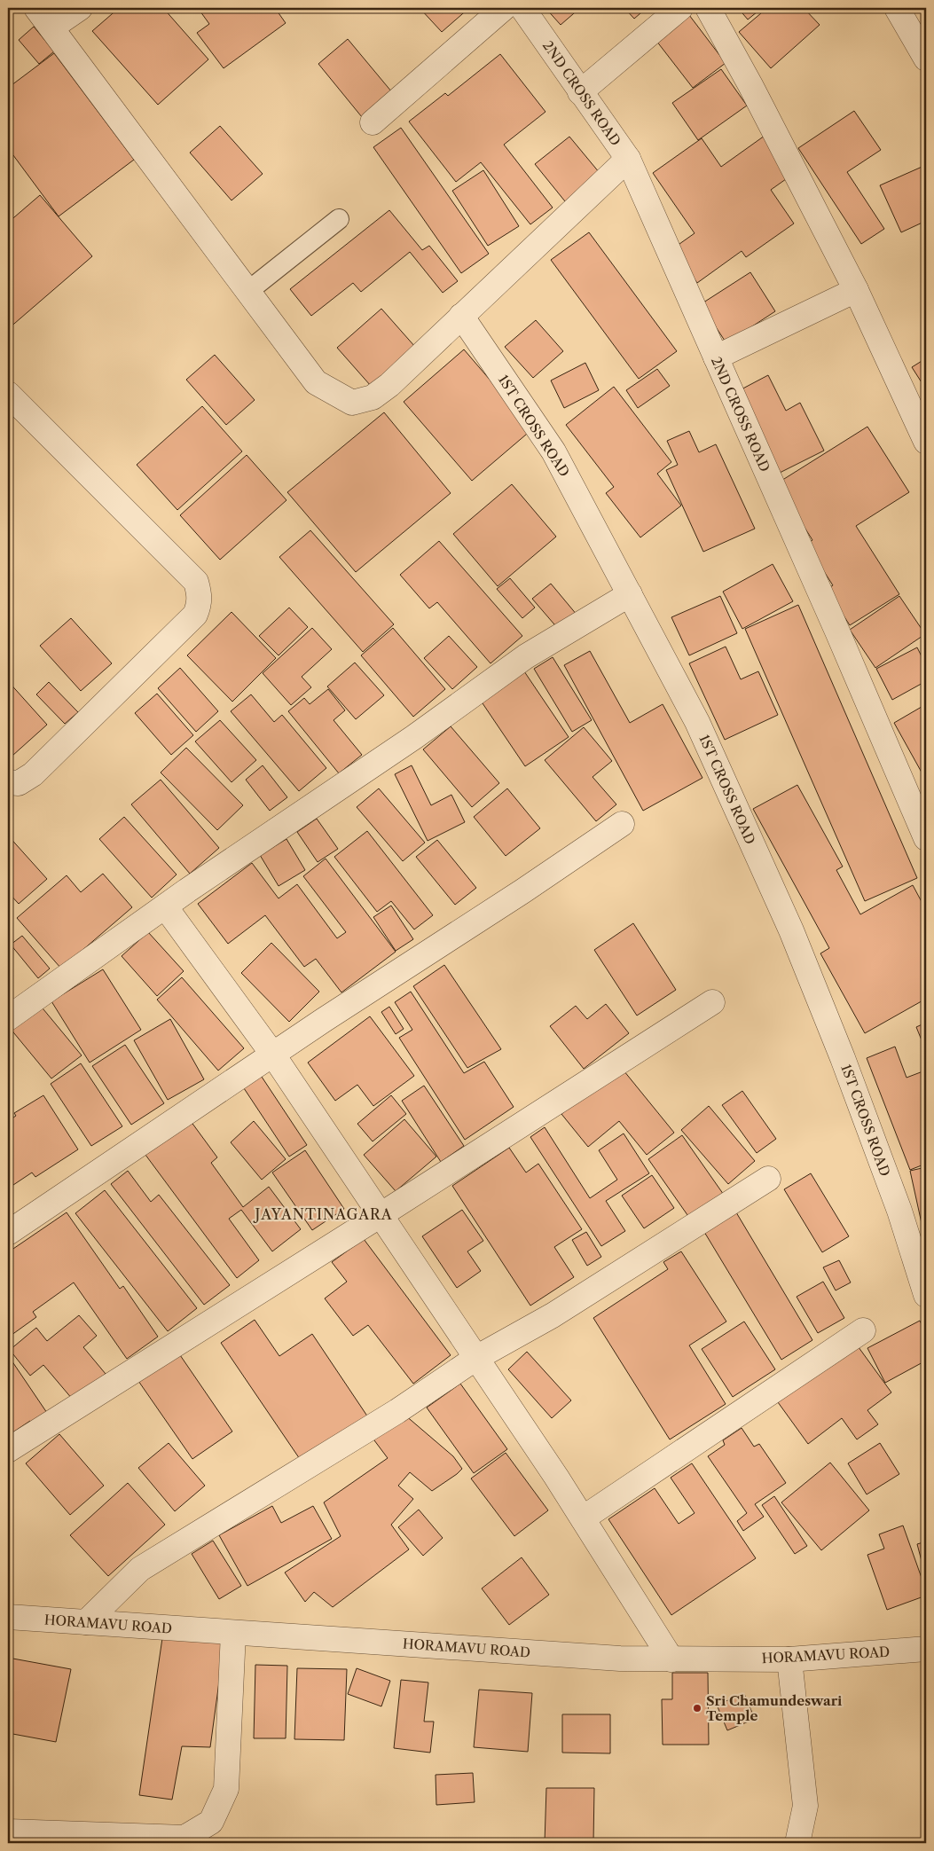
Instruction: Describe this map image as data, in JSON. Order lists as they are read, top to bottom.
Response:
{
  "streets": {
    "street": ["2ND CROSS ROAD", "1ST CROSS ROAD", "HORAMAVU ROAD"]
  },
  "districts": ["JAYANTINAGARA"],
  "places": ["Sri Chamundeswari Temple"]
}
